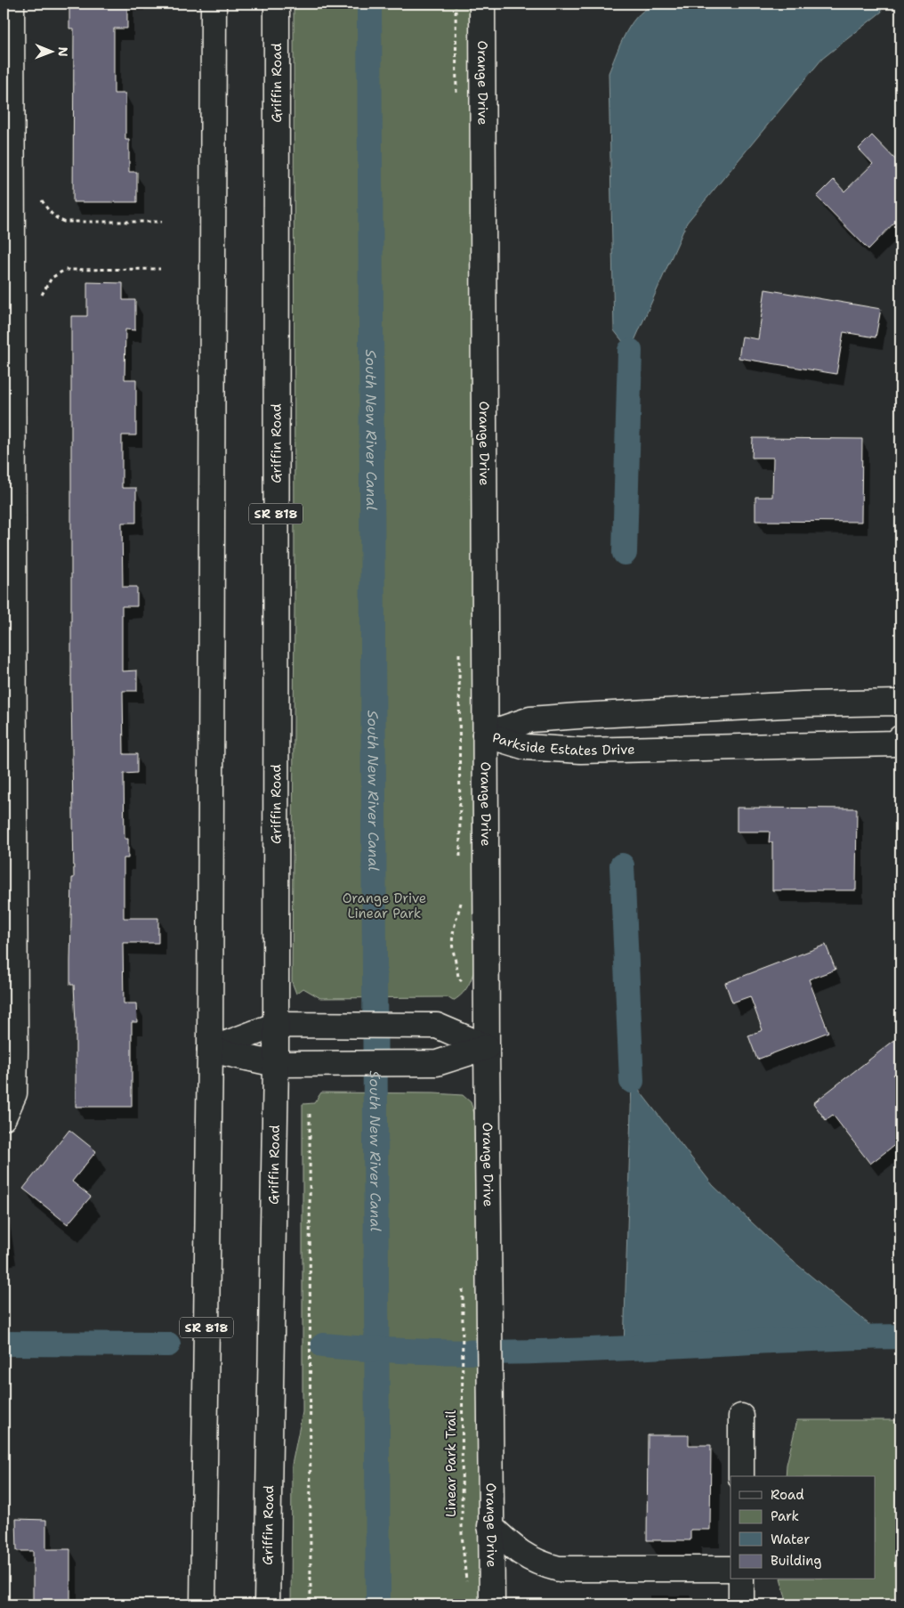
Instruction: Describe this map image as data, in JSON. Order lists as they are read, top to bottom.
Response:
{
  "streets": {
    "street": [
      "Griffin Road",
      "Orange Drive",
      "SR 818",
      "Parkside Estates Drive"
    ],
    "path": ["Linear Park Trail"]
  },
  "crossings": [
    ["Orange Drive", "Parkside Estates Drive"]
  ],
  "water": ["South New River Canal"],
  "parks": ["Orange Drive Linear Park"],
  "legend": [
    "Road",
    "Park",
    "Water",
    "Building"
  ],
  "north": "right"
}
